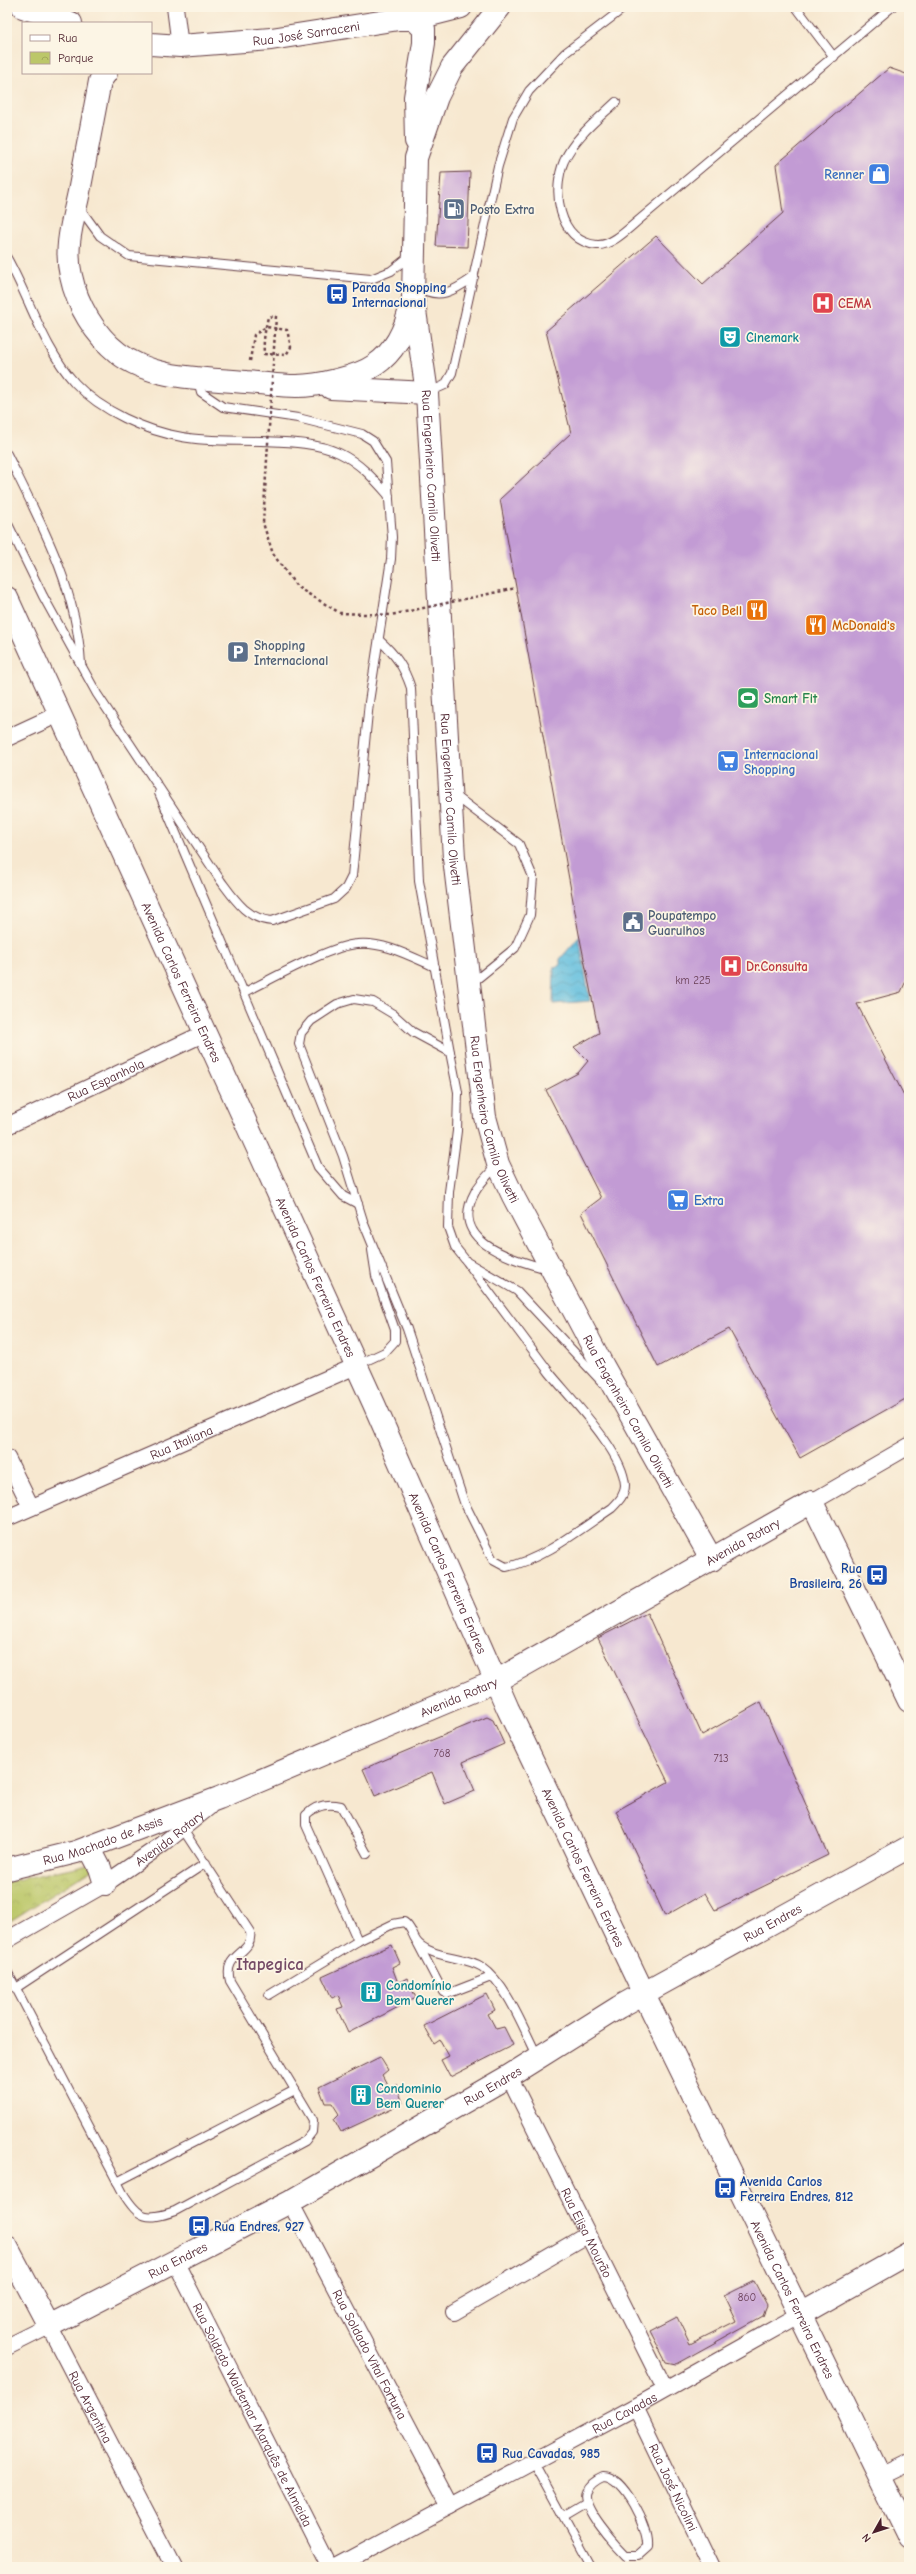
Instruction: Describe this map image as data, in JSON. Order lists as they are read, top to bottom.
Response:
{
  "streets": {
    "street": [
      "Rua José Sarraceni",
      "Rua Engenheiro Camilo Olivetti",
      "Avenida Carlos Ferreira Endres",
      "Rua Espanhola",
      "Rua Italiana",
      "Avenida Rotary",
      "Rua Machado de Assis",
      "Rua Endres",
      "Rua Elisa Mourão",
      "Rua Soldado Vital Fortuna",
      "Rua Argentina",
      "Rua Cavadas",
      "Rua Soldado Waldemar Marquês de Almeida",
      "Rua José Nicolini"
    ]
  },
  "crossings": [
    ["Rua Engenheiro Camilo Olivetti", "Avenida Rotary"],
    ["Avenida Carlos Ferreira Endres", "Rua Espanhola"],
    ["Avenida Carlos Ferreira Endres", "Rua Italiana"],
    ["Avenida Carlos Ferreira Endres", "Avenida Rotary"],
    ["Avenida Carlos Ferreira Endres", "Rua Endres"],
    ["Avenida Carlos Ferreira Endres", "Rua Cavadas"],
    ["Avenida Rotary", "Rua Machado de Assis"],
    ["Rua Endres", "Rua Elisa Mourão"],
    ["Rua Endres", "Rua Soldado Vital Fortuna"],
    ["Rua Endres", "Rua Argentina"],
    ["Rua Endres", "Rua Soldado Waldemar Marquês de Almeida"],
    ["Rua Elisa Mourão", "Rua Cavadas"],
    ["Rua Soldado Vital Fortuna", "Rua Cavadas"],
    ["Rua Cavadas", "Rua José Nicolini"]
  ],
  "districts": ["Itapegica"],
  "places": {
    "shop": ["Renner"],
    "fuel station": ["Posto Extra"],
    "bus stop": [
      "Parada Shopping Internacional",
      "Rua Brasileira, 26",
      "Avenida Carlos Ferreira Endres, 812",
      "Rua Endres, 927",
      "Rua Cavadas, 985"
    ],
    "hospital": ["CEMA", "Dr.Consulta"],
    "theatre": ["Cinemark"],
    "restaurant": ["Taco Bell", "McDonald's"],
    "parking": ["Shopping Internacional"],
    "sports": ["Smart Fit"],
    "supermarket": ["Internacional Shopping", "Extra"],
    "public building": ["Poupatempo Guarulhos"],
    "building": ["Condomínio Bem Querer", "Condominio Bem Querer"]
  },
  "house_numbers": [
    "km 225",
    "768",
    "713",
    "860"
  ],
  "legend": ["Rua", "Parque"],
  "north": "bottom left"
}
